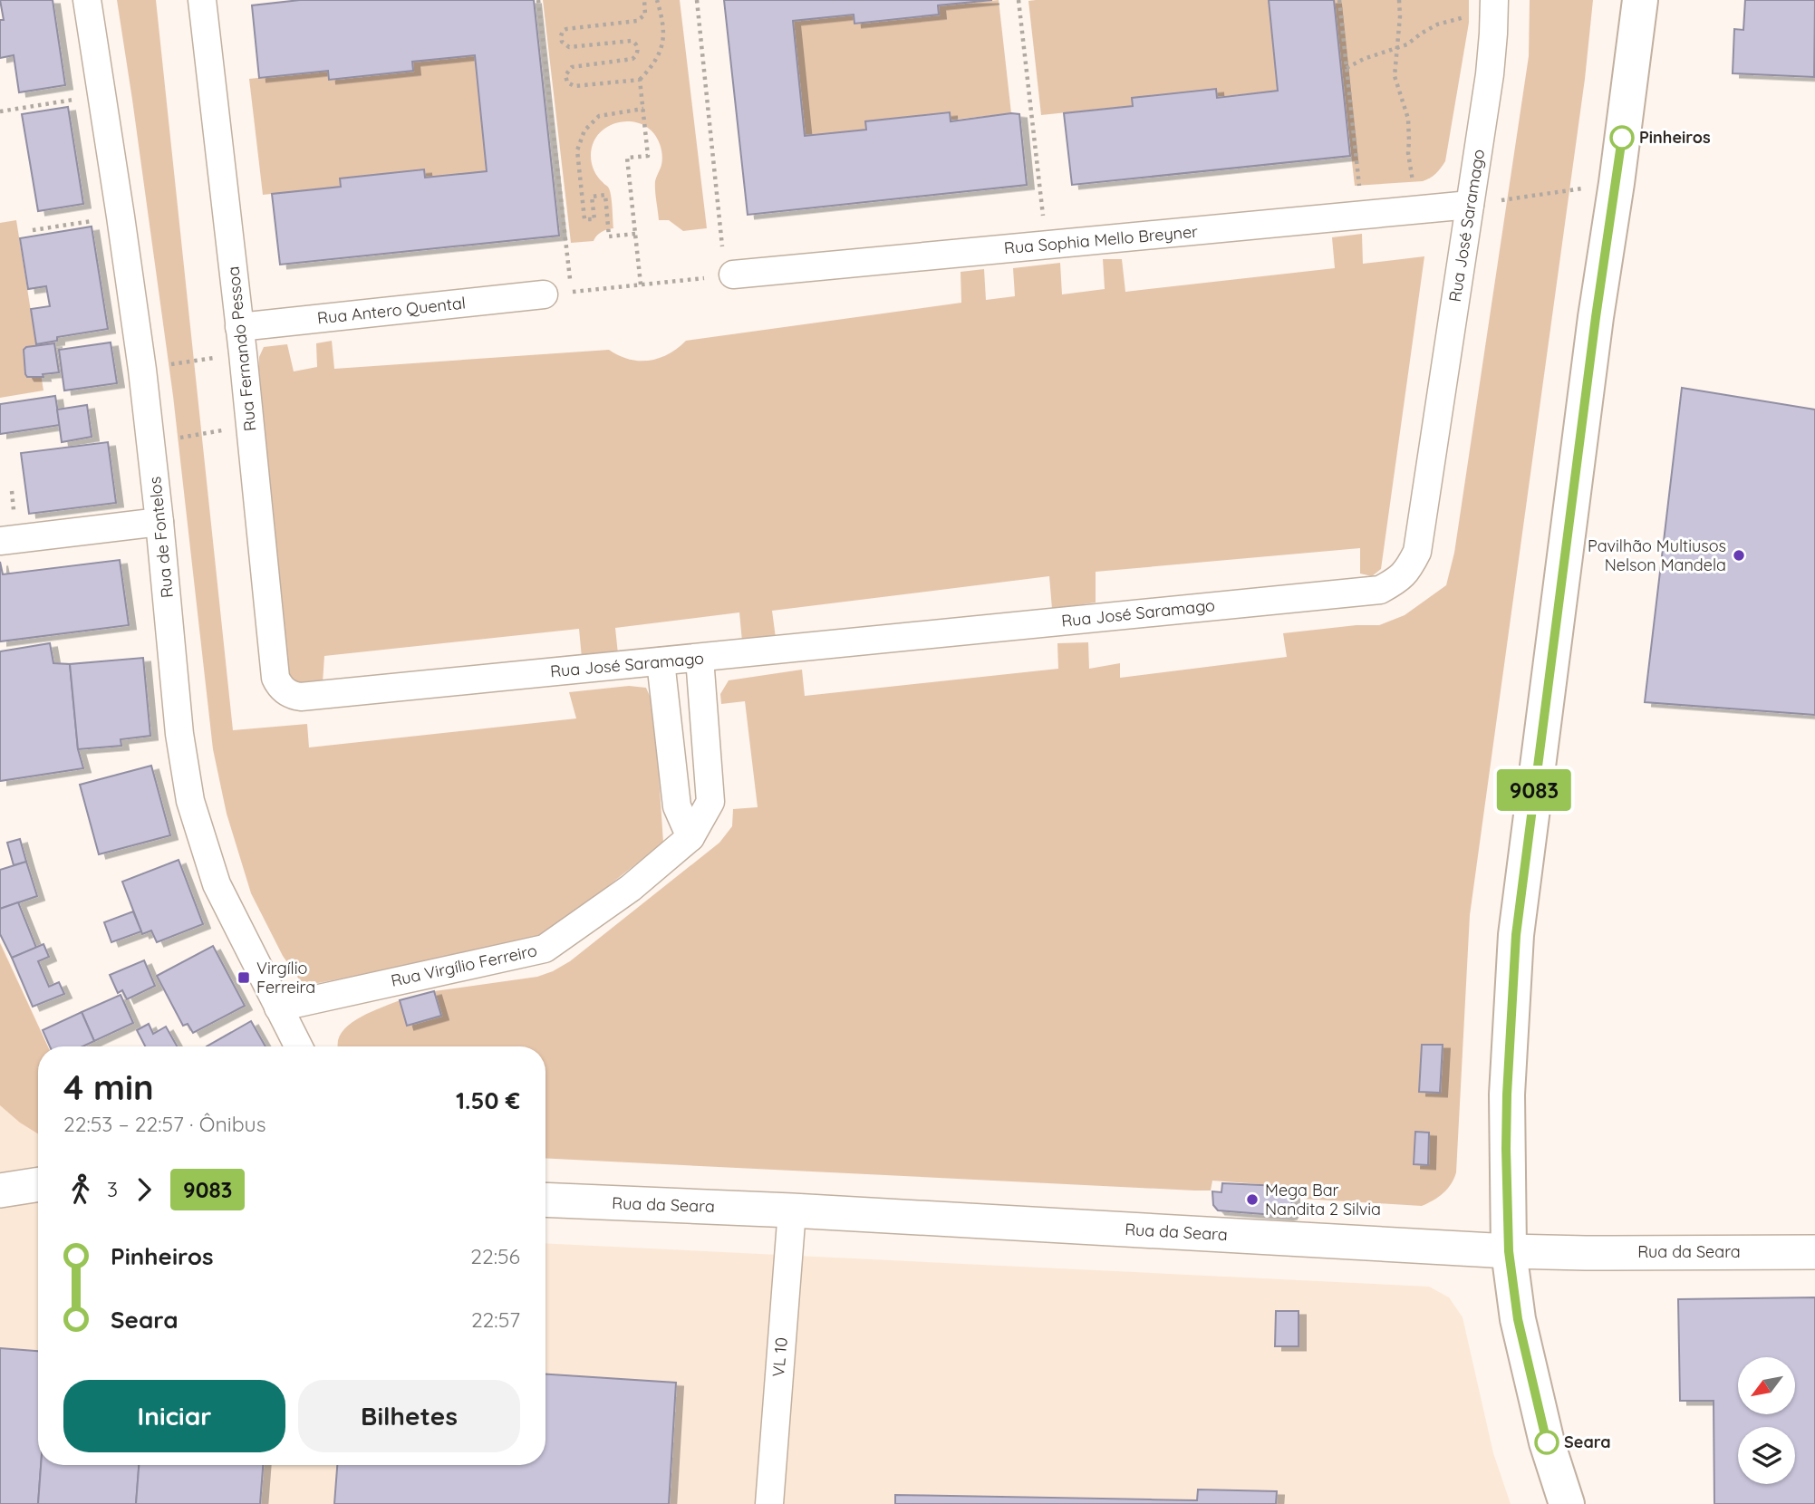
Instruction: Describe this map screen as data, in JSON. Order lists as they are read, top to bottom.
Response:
{
  "streets": {
    "street": [
      "Rua José Saramago",
      "Rua Sophia Mello Breyner",
      "Rua Antero Quental",
      "Rua Fernando Pessoa",
      "Rua de Fontelos",
      "Rua Virgílio Ferreiro",
      "Rua da Seara",
      "VL 10"
    ]
  },
  "crossings": [
    ["Rua José Saramago", "Rua Sophia Mello Breyner"],
    ["Rua José Saramago", "Rua Fernando Pessoa"],
    ["Rua José Saramago", "Rua Virgílio Ferreiro"],
    ["Rua Antero Quental", "Rua Fernando Pessoa"],
    ["Rua de Fontelos", "Rua Virgílio Ferreiro"],
    ["Rua da Seara", "VL 10"]
  ],
  "places": {
    "other": [
      "Pinheiros",
      "Pavilhão Multiusos Nelson Mandela",
      "Mega Bar Nandita 2 Silvia",
      "Seara"
    ],
    "transit": ["Virgílio Ferreira"]
  },
  "lines": ["bus line 9083"],
  "north": "bottom left",
  "page": {
    "on_map": "9083",
    "heading": ["4 min", "22:53 – 22:57 · Ônibus", "1.50 €"],
    "legs": ["3", "9083"],
    "list": [
      {
        "name": "Pinheiros",
        "value": "22:56"
      },
      {
        "name": "Seara",
        "value": "22:57"
      }
    ],
    "buttons": ["Iniciar", "Bilhetes"]
  }
}
